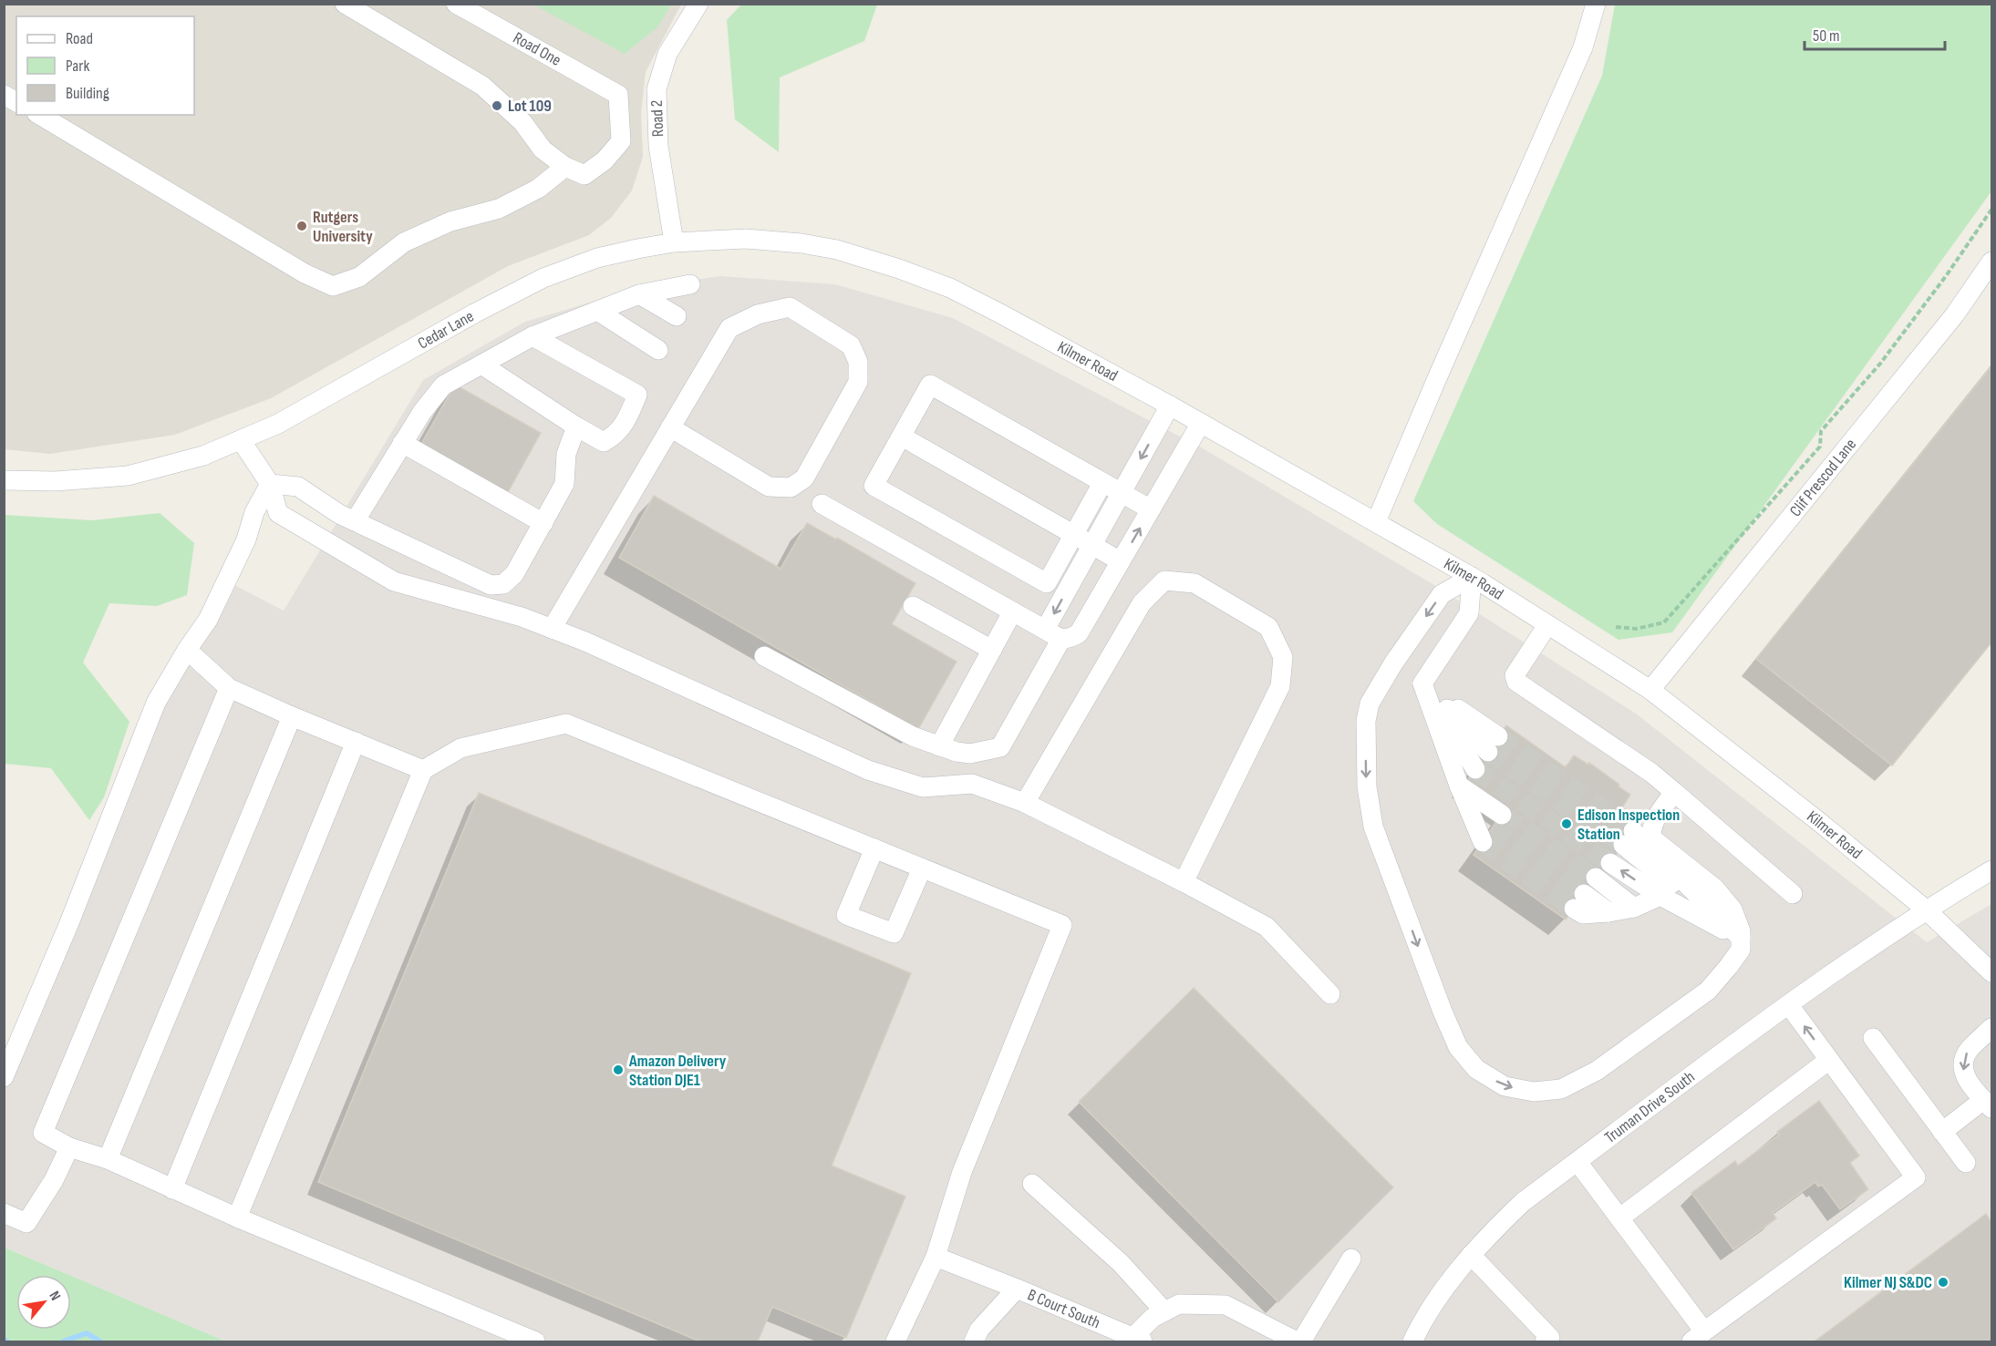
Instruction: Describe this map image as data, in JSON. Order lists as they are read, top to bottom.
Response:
{
  "streets": {
    "street": [
      "Road One",
      "Road 2",
      "Cedar Lane",
      "Kilmer Road",
      "Clif Prescod Lane",
      "Truman Drive South",
      "B Court South"
    ]
  },
  "crossings": [
    ["Road 2", "Cedar Lane"],
    ["Cedar Lane", "Kilmer Road"],
    ["Kilmer Road", "Clif Prescod Lane"],
    ["Kilmer Road", "Truman Drive South"]
  ],
  "places": [
    "Lot 109",
    "Rutgers University",
    "Edison Inspection Station",
    "Amazon Delivery Station DJE1",
    "Kilmer NJ S&DC"
  ],
  "legend": ["Road", "Park", "Building"],
  "scale_bar": "50 m",
  "north": "top right"
}
